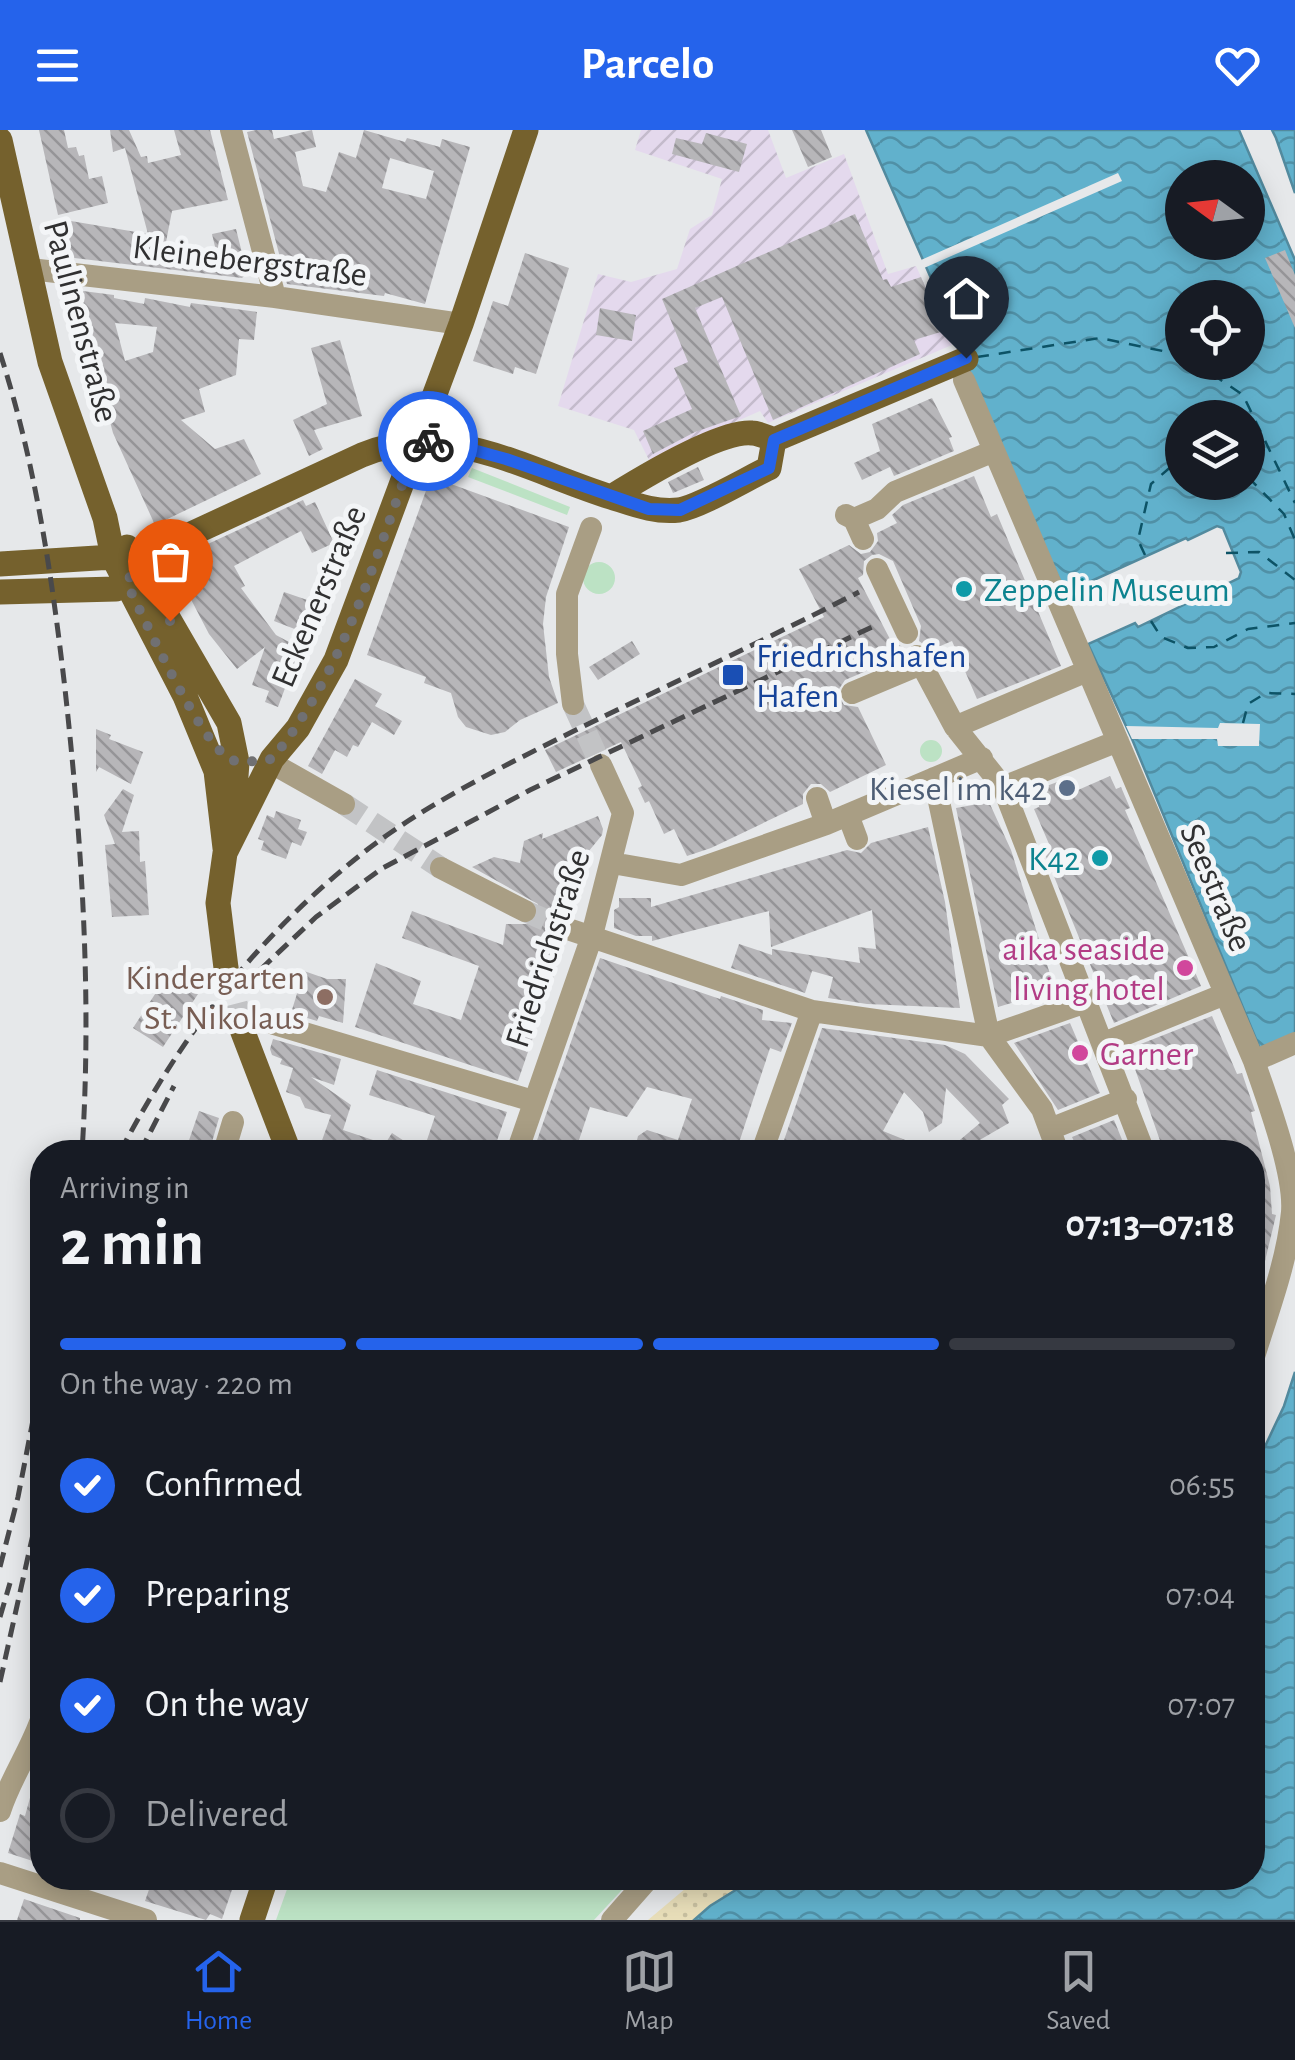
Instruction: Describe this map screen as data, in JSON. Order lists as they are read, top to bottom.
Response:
{
  "streets": {
    "main road": ["Paulinenstraße", "Eckenerstraße"],
    "street": ["Kleinebergstraße", "Seestraße", "Friedrichstraße"]
  },
  "crossings": [
    ["Kleinebergstraße", "Paulinenstraße"],
    ["Kleinebergstraße", "Eckenerstraße"],
    ["Paulinenstraße", "Eckenerstraße"]
  ],
  "places": {
    "other": [
      "Zeppelin Museum",
      "Kiesel im k42",
      "K42",
      "aika seaside living hotel",
      "Kindergarten St. Nikolaus",
      "Garner"
    ],
    "transit": ["Friedrichshafen Hafen"]
  },
  "north": "left",
  "page": {
    "header": "Parcelo",
    "heading": ["2 min", "Arriving in", "07:13–07:18"],
    "bar": "On the way · 220 m",
    "list": [
      ["Confirmed", "06:55"],
      ["Preparing", "07:04"],
      ["On the way", "07:07"],
      "Delivered"
    ],
    "tabs": ["Home", "Map", "Saved"]
  }
}
